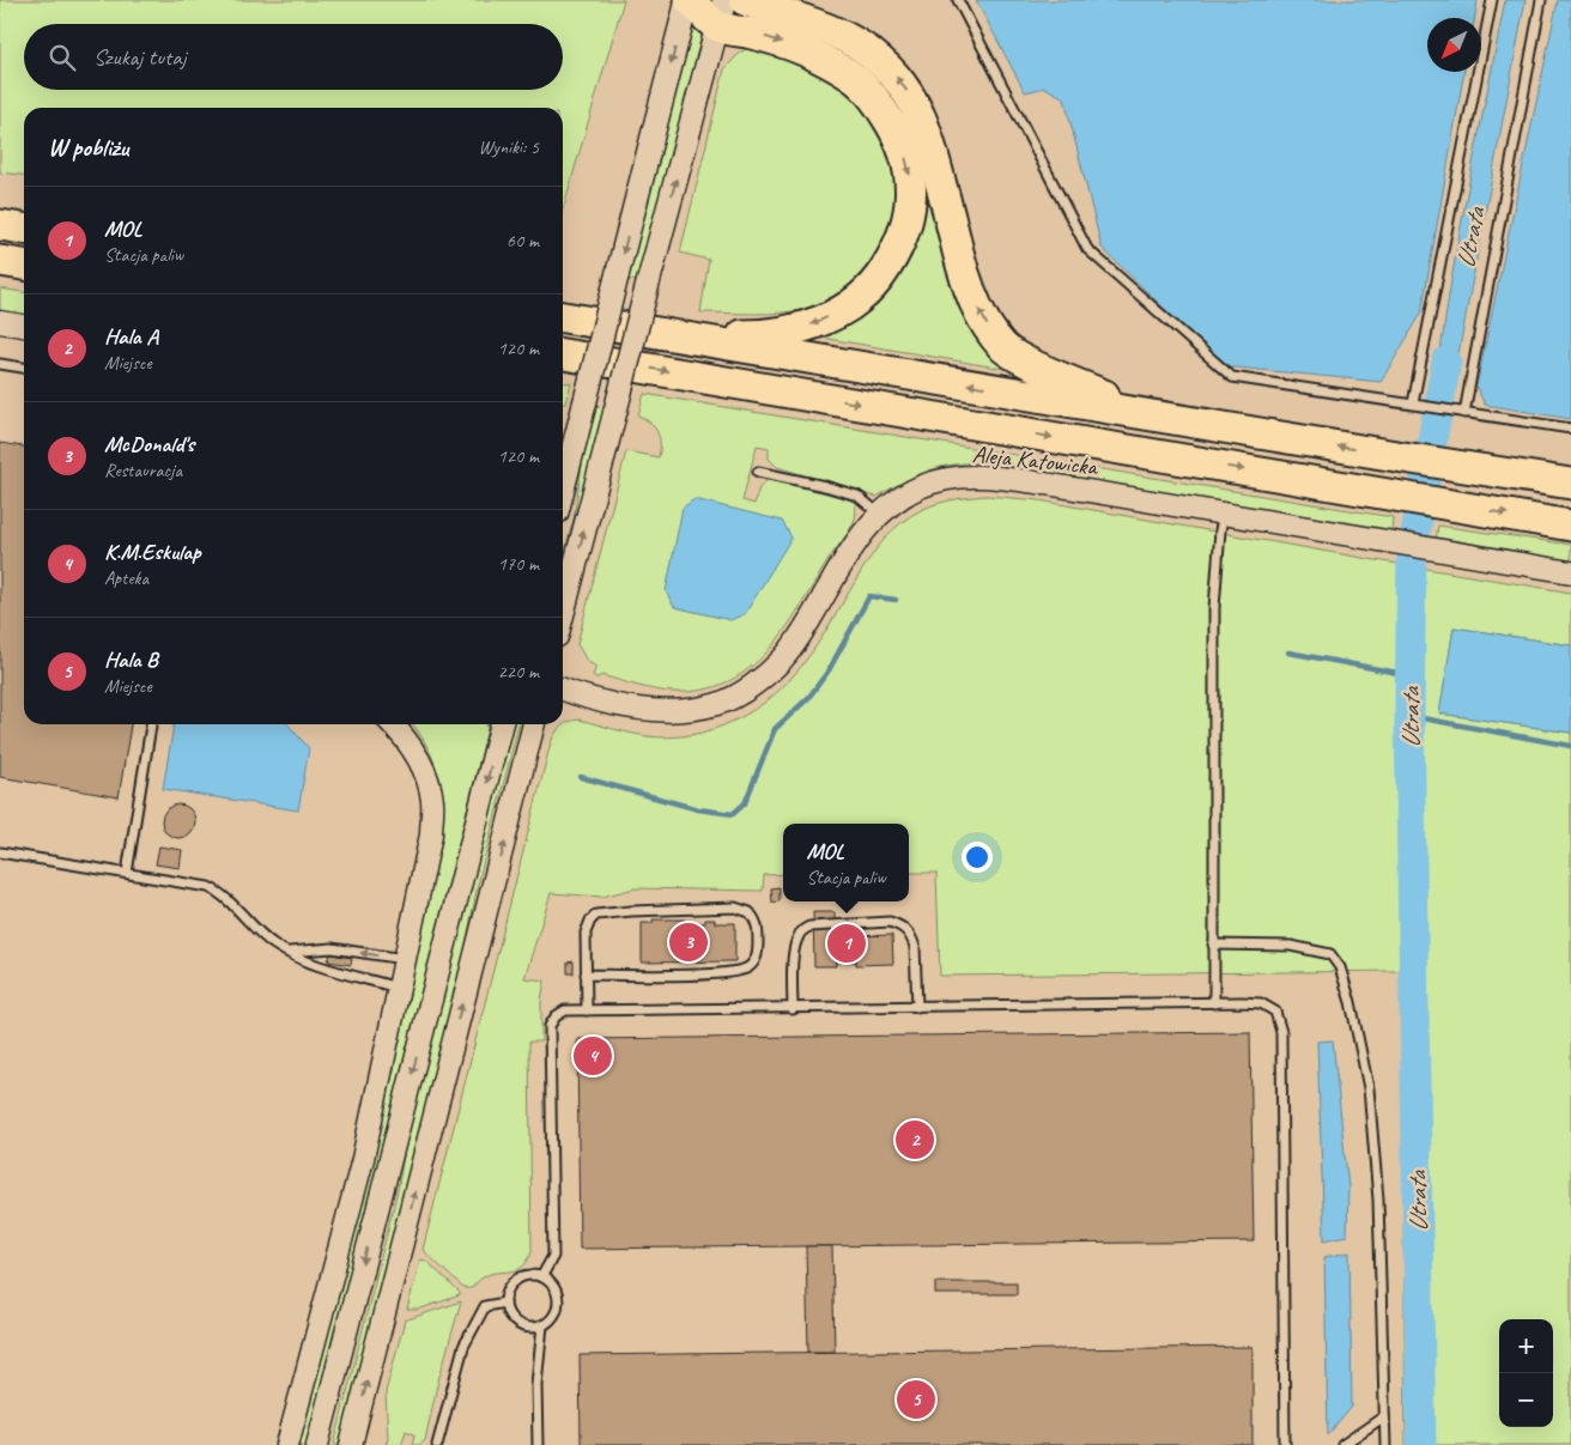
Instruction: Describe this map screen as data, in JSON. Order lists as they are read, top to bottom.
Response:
{
  "streets": {
    "street": ["Aleja Katowicka"]
  },
  "water": ["Utrata"],
  "north": "bottom left",
  "page": {
    "search": "Szukaj tutaj",
    "heading": ["W pobliżu", "Wyniki: 5"],
    "list": [
      {
        "mark": "1",
        "name": "MOL",
        "note": "Stacja paliw",
        "value": "60 m"
      },
      {
        "mark": "2",
        "name": "Hala A",
        "note": "Miejsce",
        "value": "120 m"
      },
      {
        "mark": "3",
        "name": "McDonald's",
        "note": "Restauracja",
        "value": "120 m"
      },
      {
        "mark": "4",
        "name": "K.M.Eskulap",
        "note": "Apteka",
        "value": "170 m"
      },
      {
        "mark": "5",
        "name": "Hala B",
        "note": "Miejsce",
        "value": "220 m"
      }
    ],
    "popup": ["MOL", "Stacja paliw"],
    "pins": [
      "3",
      "1",
      "4",
      "2",
      "5"
    ],
    "map_buttons": ["+", "−"]
  }
}
